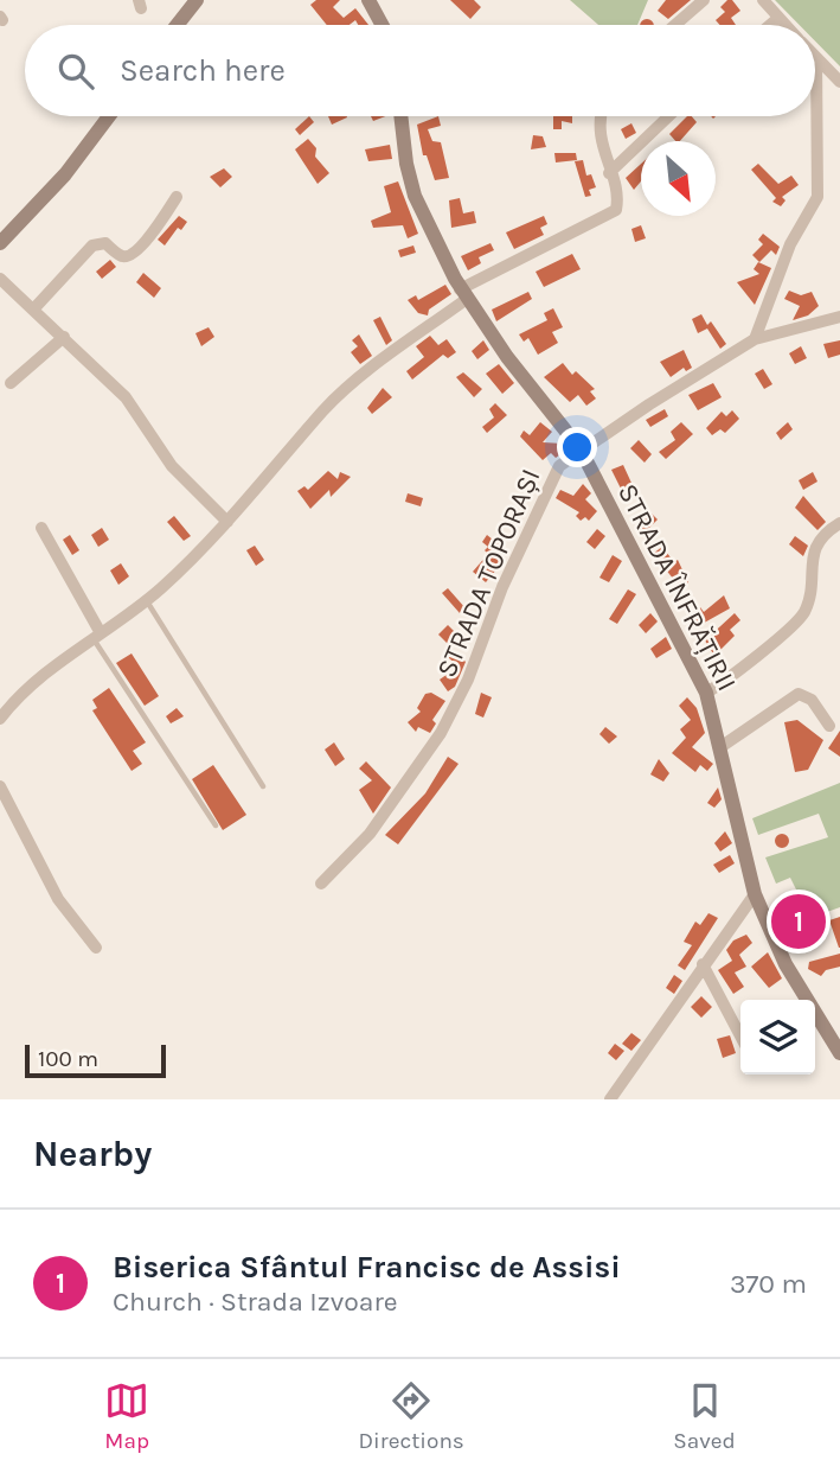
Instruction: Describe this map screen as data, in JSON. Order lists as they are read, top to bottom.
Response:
{
  "streets": {
    "main road": ["STRADA ÎNFRĂȚIRII"],
    "street": ["STRADA TOPORAȘI"]
  },
  "crossings": [
    ["STRADA TOPORAȘI", "STRADA ÎNFRĂȚIRII"]
  ],
  "scale_bar": "100 m",
  "north": "bottom right",
  "page": {
    "search": "Search here",
    "pins": "1",
    "scale": "100 m",
    "heading": "Nearby",
    "list": [
      {
        "mark": "1",
        "name": "Biserica Sfântul Francisc de Assisi",
        "note": "Church · Strada Izvoare",
        "value": "370 m"
      }
    ],
    "nav": ["Map", "Directions", "Saved"]
  }
}
